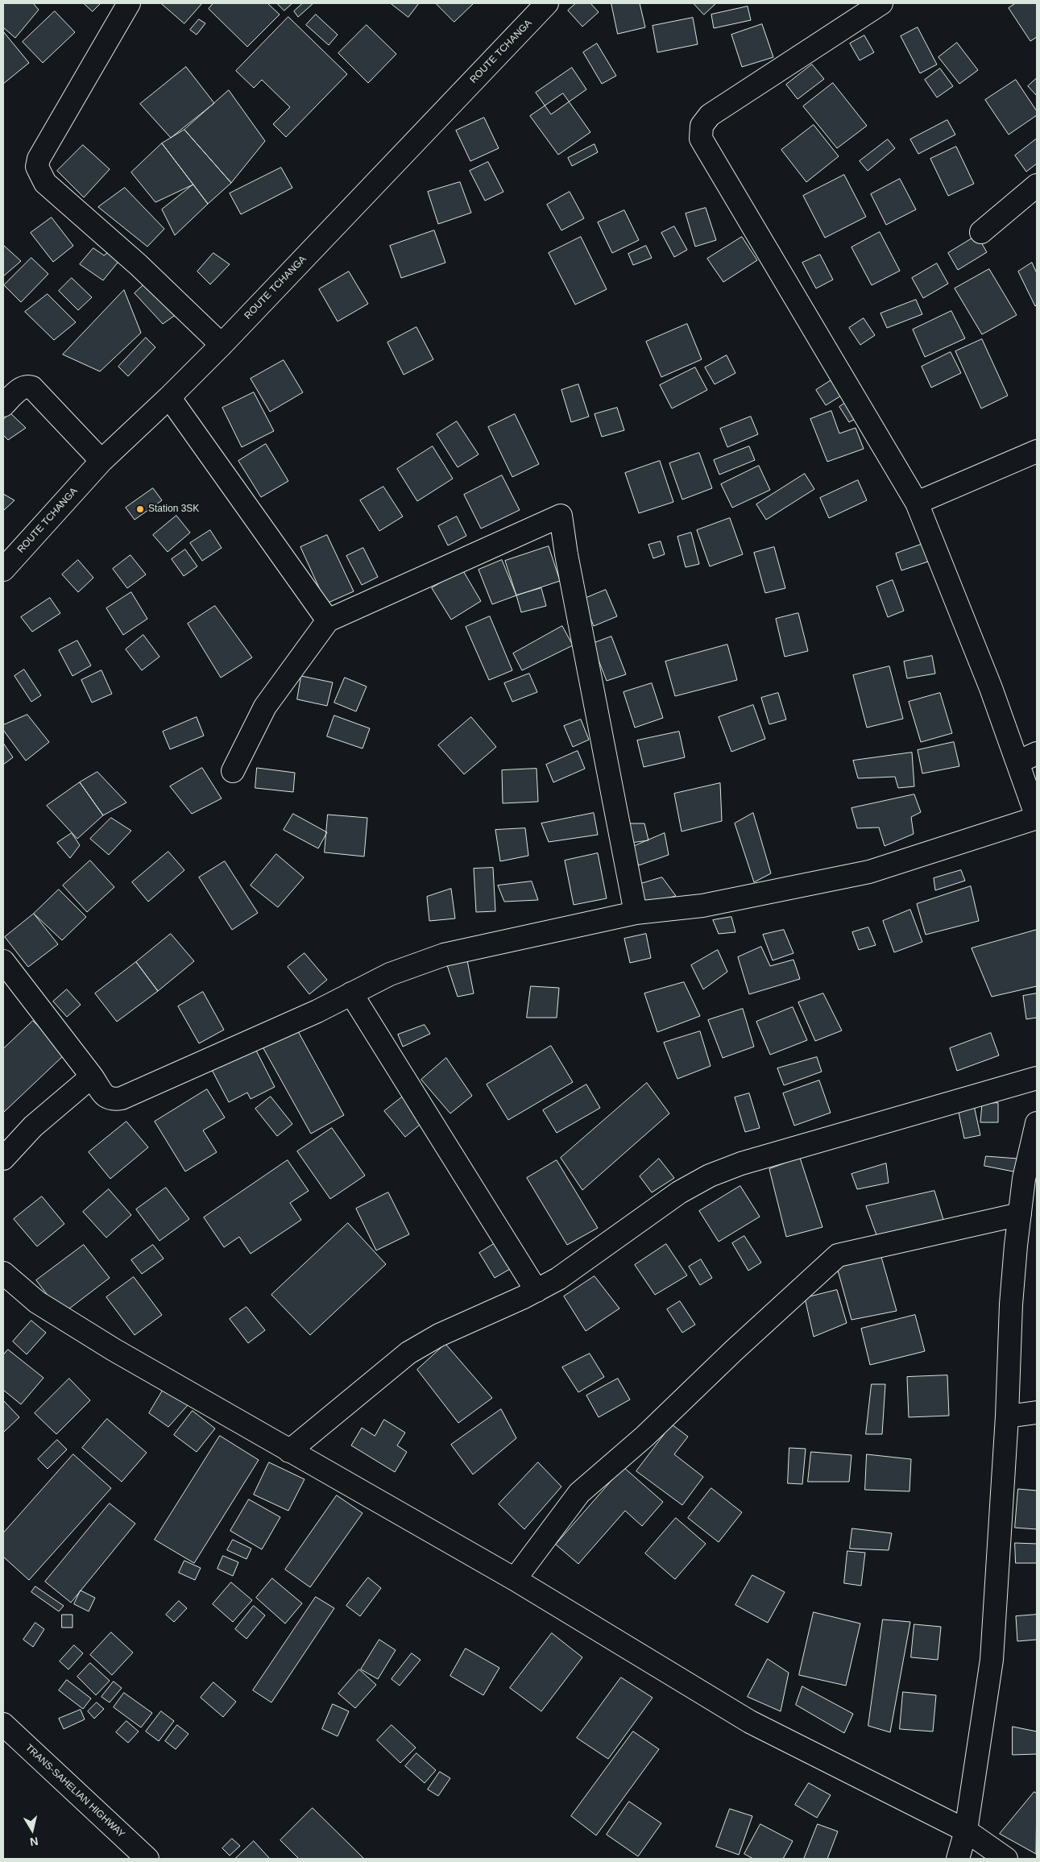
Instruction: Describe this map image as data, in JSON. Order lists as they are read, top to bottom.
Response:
{
  "streets": {
    "main road": ["ROUTE TCHANGA", "TRANS-SAHELIAN HIGHWAY"]
  },
  "places": ["Station 3SK"],
  "north": "bottom"
}
